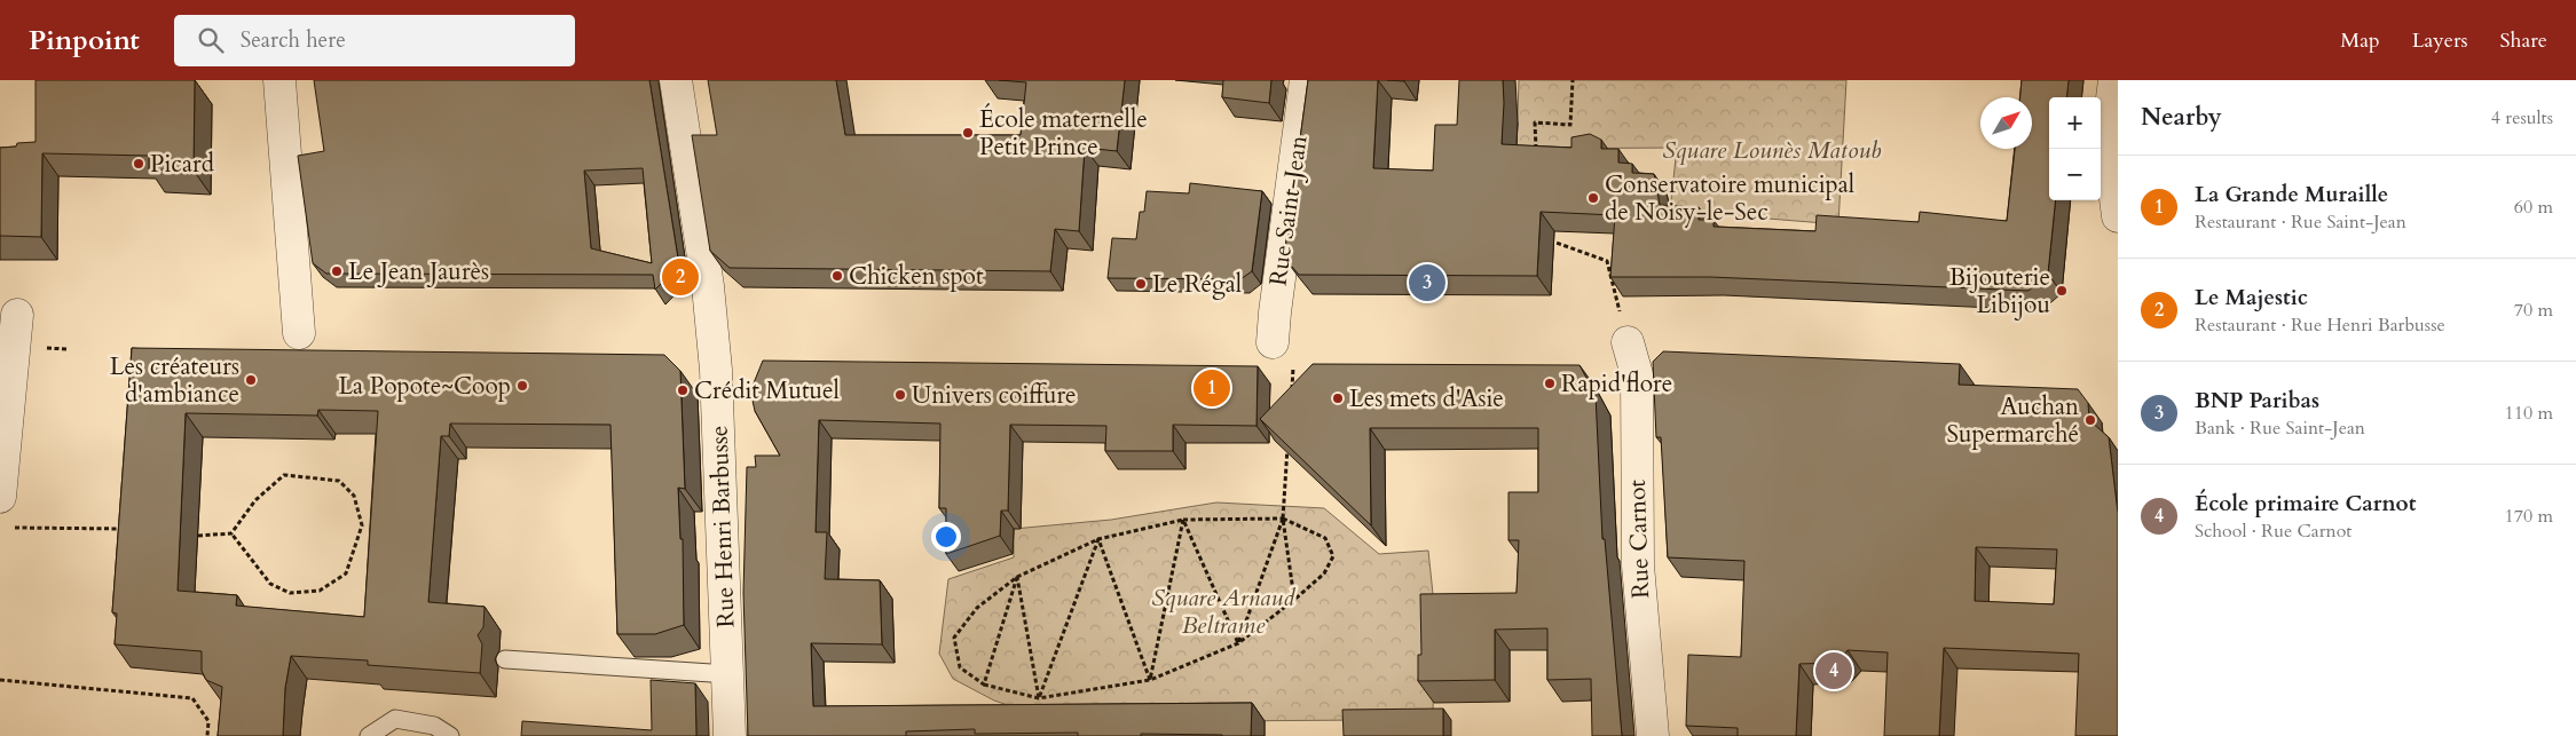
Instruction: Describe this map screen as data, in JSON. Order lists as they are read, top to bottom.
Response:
{
  "streets": {
    "street": ["Rue Saint-Jean", "Rue Henri Barbusse", "Rue Carnot"]
  },
  "parks": ["Square Lounès Matoub", "Square Arnaud Beltrame"],
  "places": [
    "École maternelle Petit Prince",
    "Picard",
    "Conservatoire municipal de Noisy-le-Sec",
    "Le Jean Jaurès",
    "Chicken spot",
    "Le Régal",
    "Bijouterie Libijou",
    "Les créateurs d'ambiance",
    "Rapid'flore",
    "La Popote~Coop",
    "Crédit Mutuel",
    "Univers coiffure",
    "Les mets d'Asie",
    "Auchan Supermarché"
  ],
  "north": "top right",
  "page": {
    "header": "Pinpoint",
    "search": "Search here",
    "nav": ["Map", "Layers", "Share"],
    "heading": ["Nearby", "4 results"],
    "map_buttons": ["+", "−"],
    "list": [
      {
        "mark": "1",
        "name": "La Grande Muraille",
        "note": "Restaurant · Rue Saint-Jean",
        "value": "60 m"
      },
      {
        "mark": "2",
        "name": "Le Majestic",
        "note": "Restaurant · Rue Henri Barbusse",
        "value": "70 m"
      },
      {
        "mark": "3",
        "name": "BNP Paribas",
        "note": "Bank · Rue Saint-Jean",
        "value": "110 m"
      },
      {
        "mark": "4",
        "name": "École primaire Carnot",
        "note": "School · Rue Carnot",
        "value": "170 m"
      }
    ],
    "pins": [
      "2",
      "3",
      "1",
      "4"
    ]
  }
}
